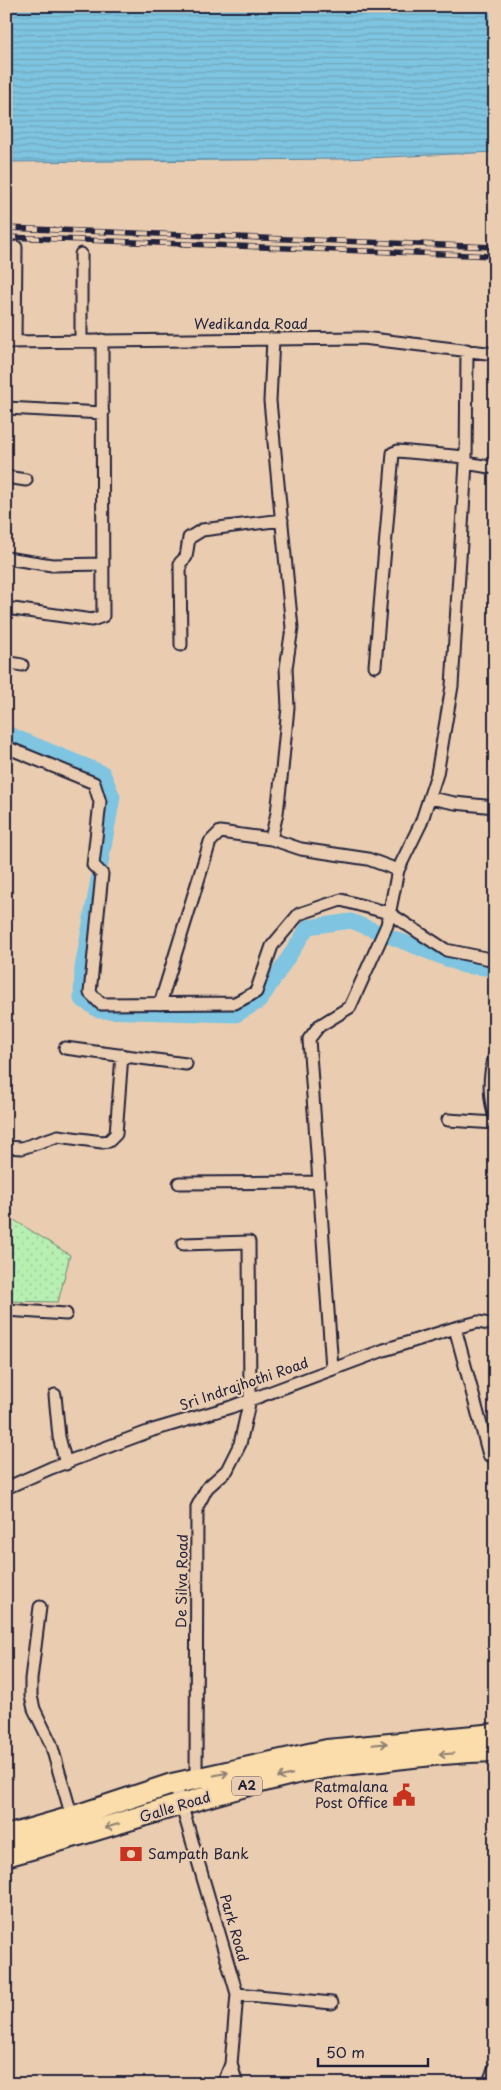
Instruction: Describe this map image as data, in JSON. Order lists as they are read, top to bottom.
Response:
{
  "streets": {
    "highway": ["A2", "Galle Road"],
    "street": [
      "Wedikanda Road",
      "Sri Indrajhothi Road",
      "De Silva Road",
      "Park Road"
    ]
  },
  "crossings": [
    ["Sri Indrajhothi Road", "De Silva Road"],
    ["De Silva Road", "Galle Road"],
    ["Galle Road", "Park Road"]
  ],
  "places": {
    "public building": ["Ratmalana Post Office"],
    "bank": ["Sampath Bank"]
  },
  "scale_bar": "50 m"
}
